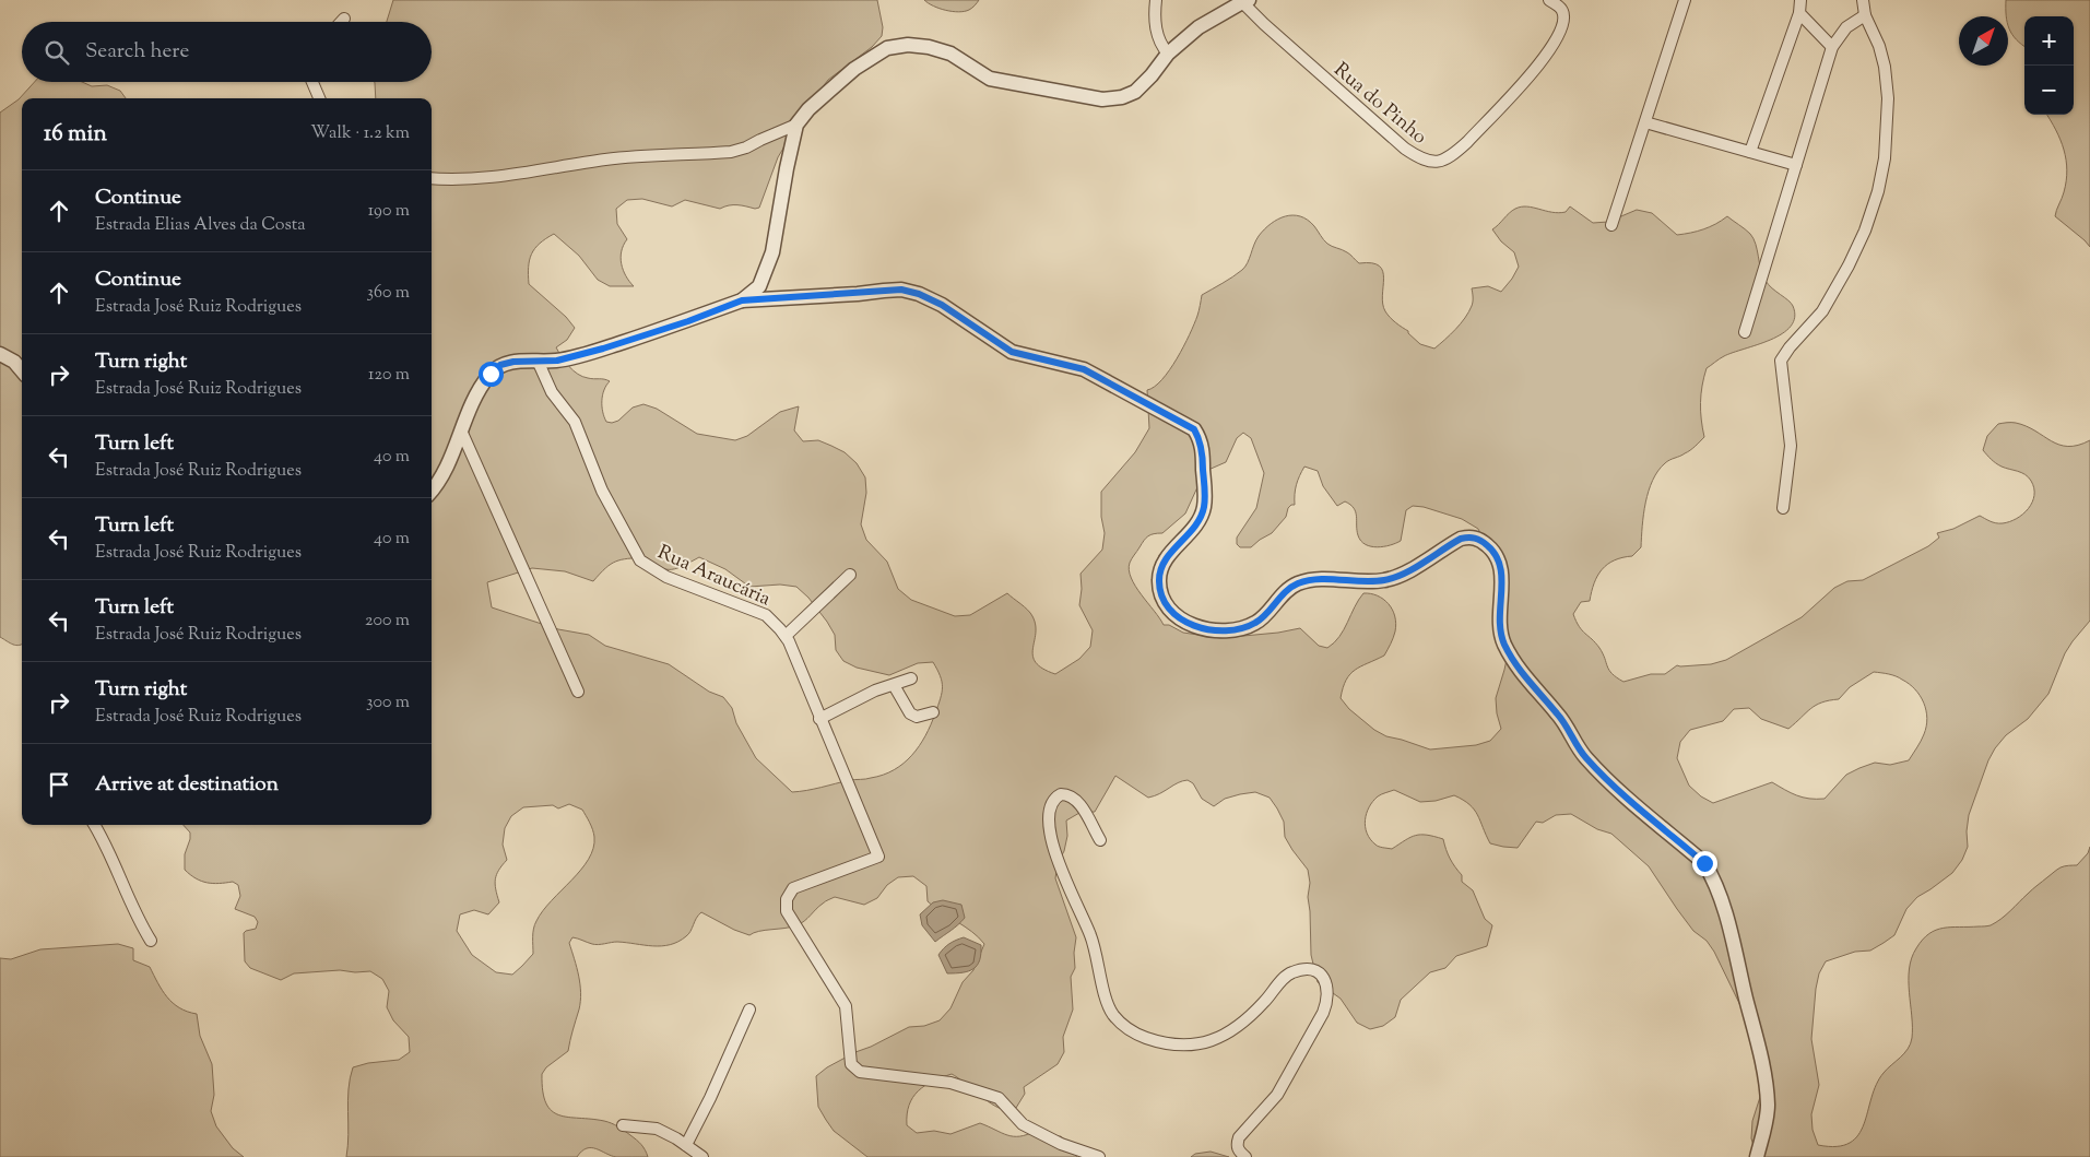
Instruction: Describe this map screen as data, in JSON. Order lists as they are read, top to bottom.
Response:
{
  "streets": {
    "street": ["Rua do Pinho", "Rua Araucária"]
  },
  "north": "top right",
  "page": {
    "map_buttons": ["+", "−"],
    "search": "Search here",
    "heading": ["16 min", "Walk · 1.2 km"],
    "list": [
      ["Continue", "Estrada Elias Alves da Costa", "190 m"],
      ["Continue", "Estrada José Ruiz Rodrigues", "360 m"],
      ["Turn right", "Estrada José Ruiz Rodrigues", "120 m"],
      ["Turn left", "Estrada José Ruiz Rodrigues", "40 m"],
      ["Turn left", "Estrada José Ruiz Rodrigues", "40 m"],
      ["Turn left", "Estrada José Ruiz Rodrigues", "200 m"],
      ["Turn right", "Estrada José Ruiz Rodrigues", "300 m"],
      "Arrive at destination"
    ]
  }
}
